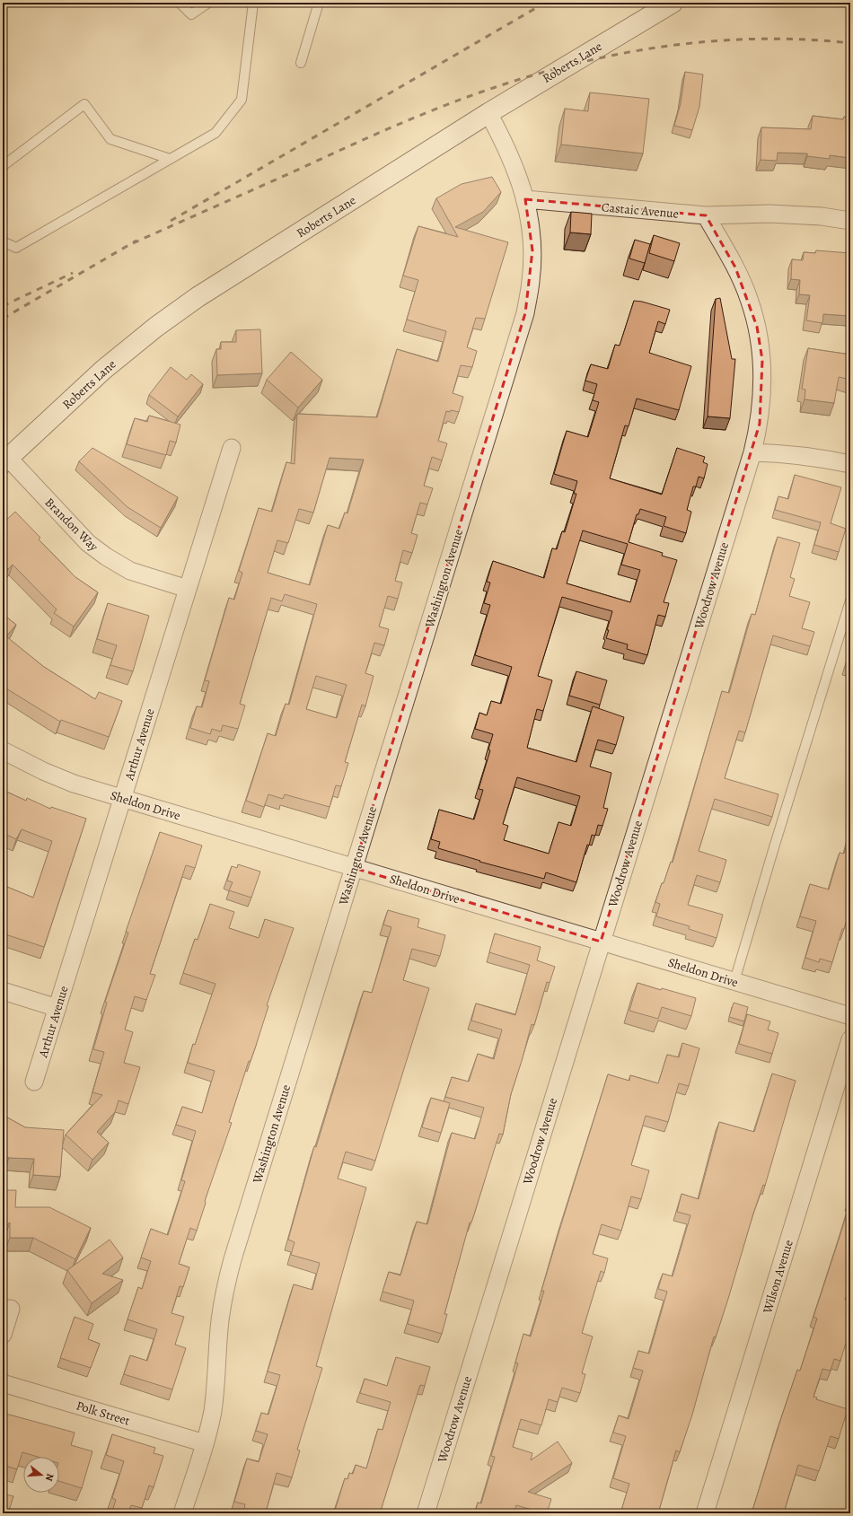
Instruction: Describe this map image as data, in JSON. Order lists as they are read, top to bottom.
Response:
{
  "streets": {
    "street": [
      "Roberts Lane",
      "Castaic Avenue",
      "Brandon Way",
      "Washington Avenue",
      "Woodrow Avenue",
      "Arthur Avenue",
      "Sheldon Drive",
      "Wilson Avenue",
      "Polk Street"
    ]
  },
  "crossings": [
    ["Roberts Lane", "Brandon Way"],
    ["Castaic Avenue", "Washington Avenue"],
    ["Castaic Avenue", "Woodrow Avenue"],
    ["Brandon Way", "Arthur Avenue"],
    ["Washington Avenue", "Sheldon Drive"],
    ["Washington Avenue", "Polk Street"],
    ["Woodrow Avenue", "Sheldon Drive"],
    ["Arthur Avenue", "Sheldon Drive"]
  ],
  "north": "right"
}
